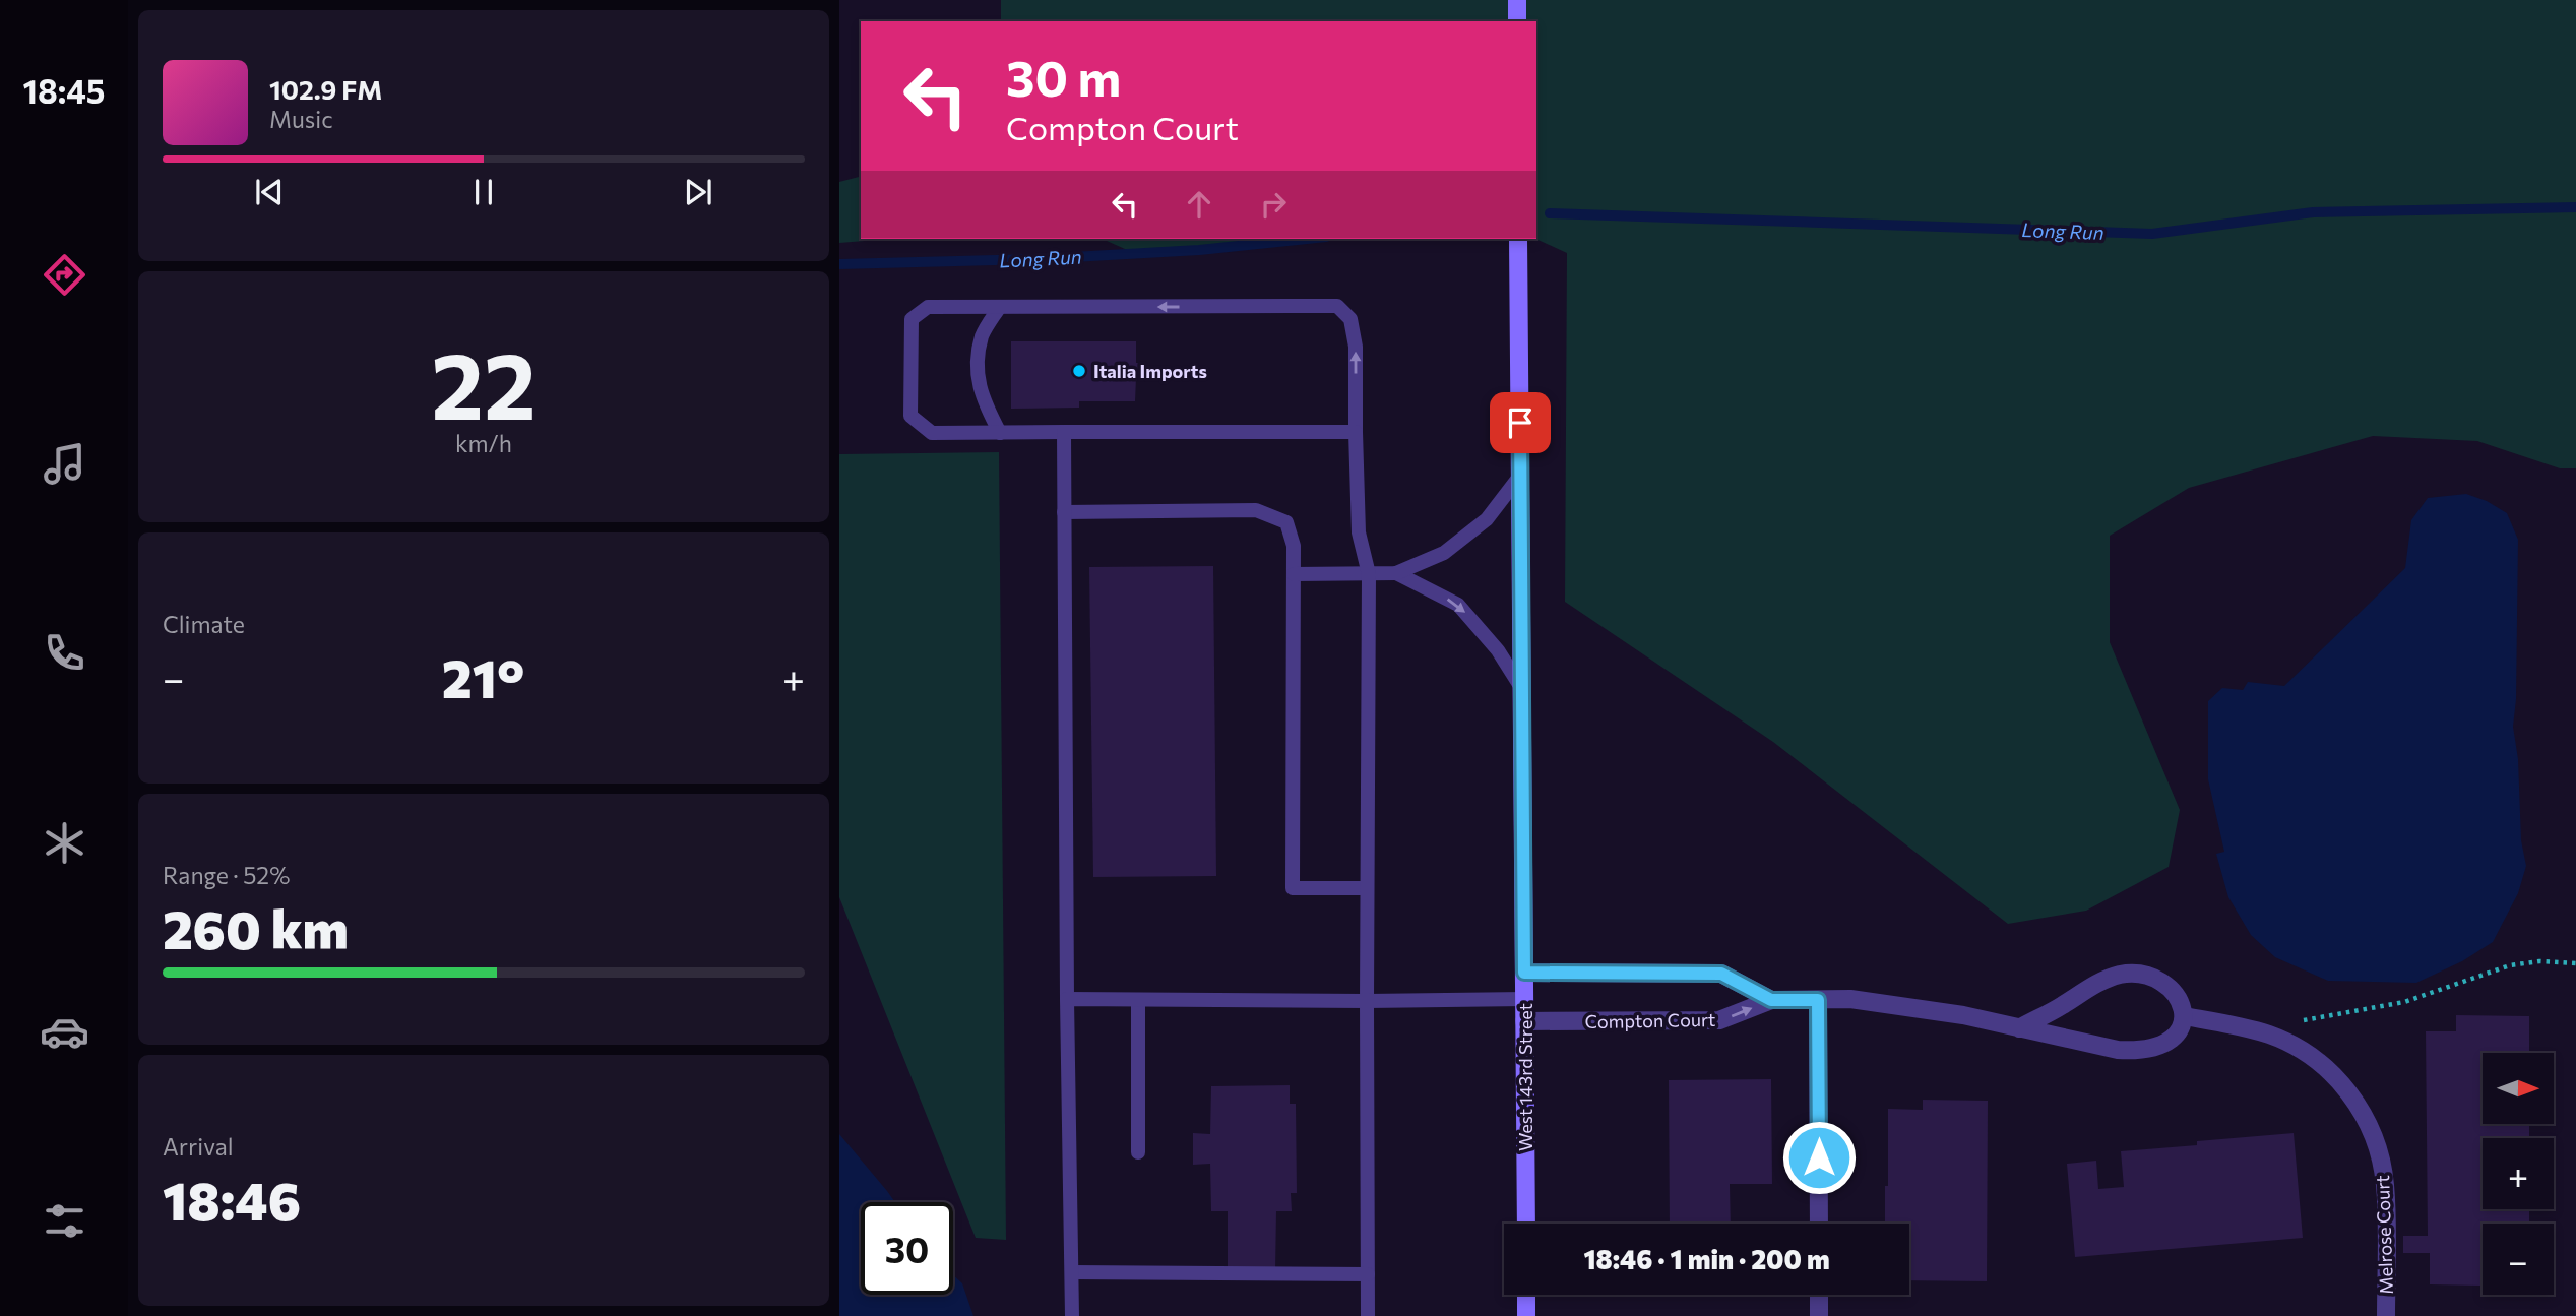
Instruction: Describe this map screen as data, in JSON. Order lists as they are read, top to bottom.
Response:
{
  "streets": {
    "main road": ["West 143rd Street"],
    "street": ["Compton Court", "Melrose Court"]
  },
  "crossings": [
    ["Compton Court", "West 143rd Street"],
    ["Compton Court", "Melrose Court"]
  ],
  "water": ["Long Run"],
  "places": ["Italia Imports"],
  "north": "right",
  "page": {
    "tabs": "18:45",
    "turn": ["30 m", "Compton Court"],
    "song": ["102.9 FM", "Music"],
    "tile": [
      ["22", "km/h"],
      "Climate",
      ["Range · 52%", "260 km"],
      ["Arrival", "18:46"]
    ],
    "heat": ["−", "21°", "+"],
    "map_buttons": ["+", "−"],
    "limit": "30",
    "trip": "18:46 · 1 min · 200 m"
  }
}
